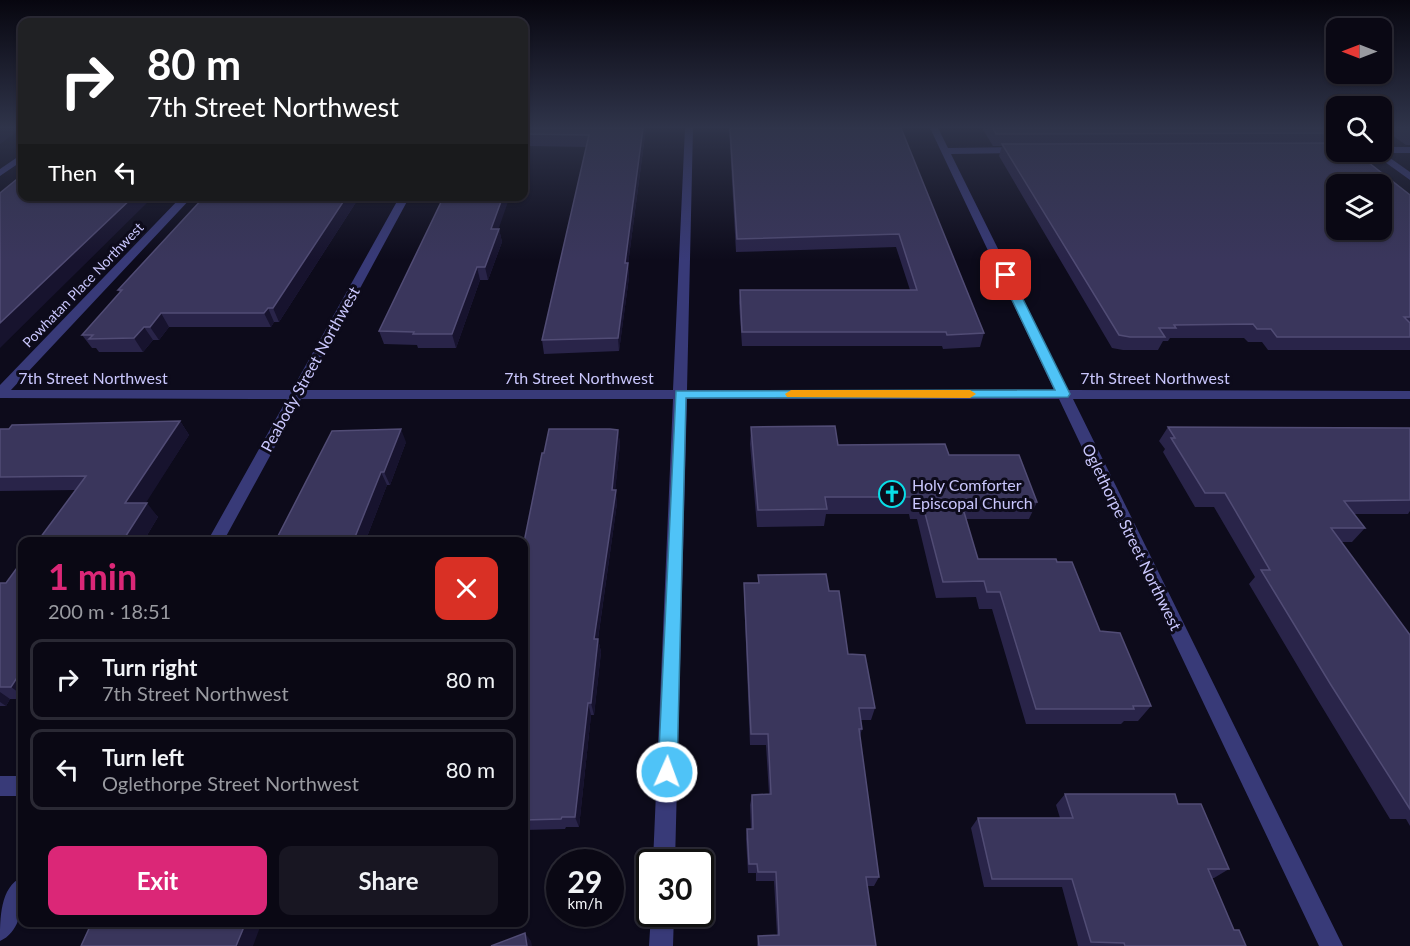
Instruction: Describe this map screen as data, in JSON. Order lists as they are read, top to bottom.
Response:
{
  "streets": {
    "street": [
      "Powhatan Place Northwest",
      "Peabody Street Northwest",
      "7th Street Northwest",
      "Oglethorpe Street Northwest"
    ]
  },
  "crossings": [
    ["Powhatan Place Northwest", "7th Street Northwest"],
    ["Peabody Street Northwest", "7th Street Northwest"],
    ["7th Street Northwest", "Oglethorpe Street Northwest"]
  ],
  "places": {
    "church": ["Holy Comforter Episcopal Church"]
  },
  "north": "left",
  "page": {
    "turn": ["80 m", "7th Street Northwest"],
    "then": "Then",
    "heading": ["1 min", "200 m · 18:51"],
    "list": [
      {
        "name": "Turn right",
        "note": "7th Street Northwest",
        "value": "80 m"
      },
      {
        "name": "Turn left",
        "note": "Oglethorpe Street Northwest",
        "value": "80 m"
      }
    ],
    "buttons": ["Exit", "Share"],
    "speed": "29 km/h",
    "limit": "30"
  }
}
